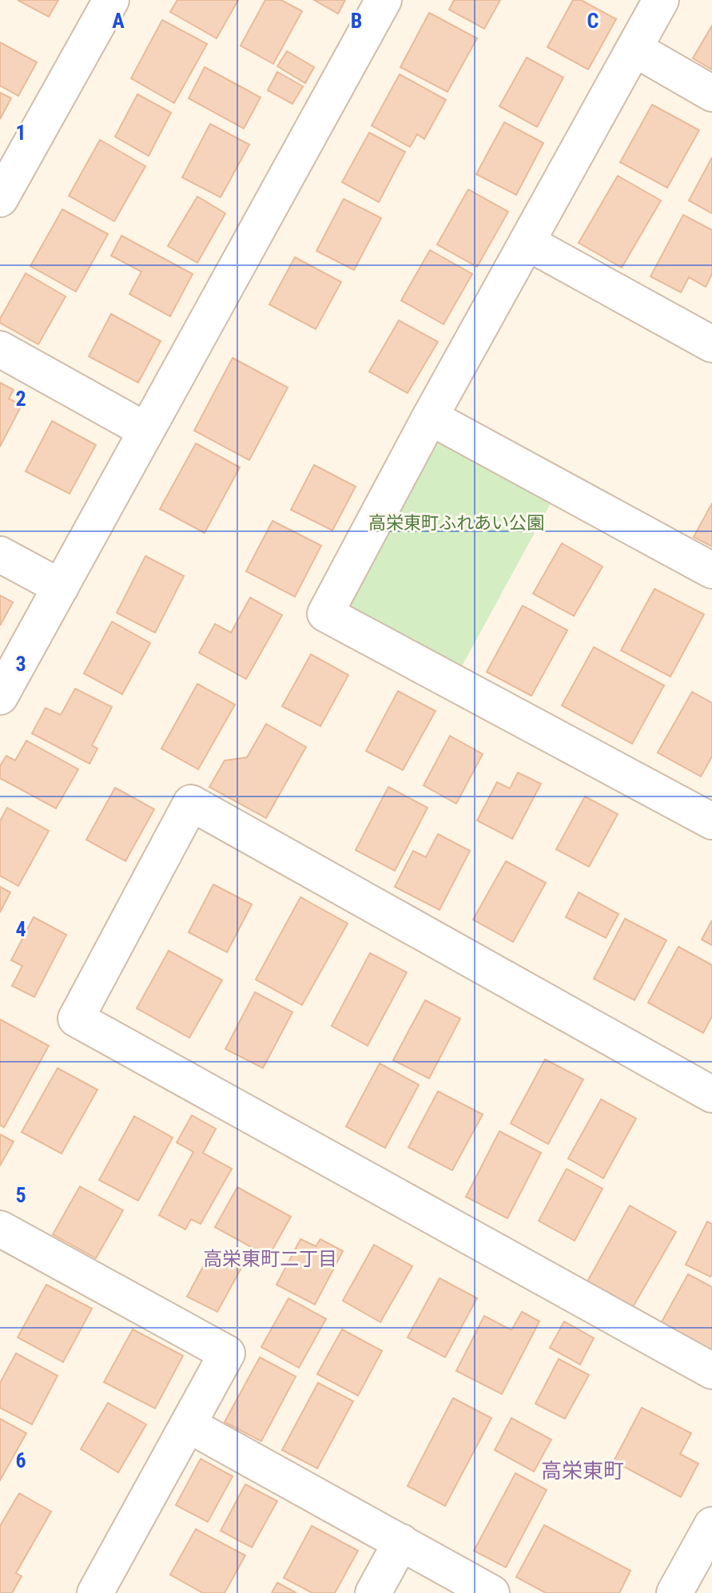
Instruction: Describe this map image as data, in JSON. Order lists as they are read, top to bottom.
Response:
{
  "districts": ["高栄東町二丁目", "高栄東町"],
  "parks": ["高栄東町ふれあい公園"],
  "grid": {
    "columns": ["A", "B", "C"],
    "rows": [
      "1",
      "2",
      "3",
      "4",
      "5",
      "6"
    ]
  }
}
